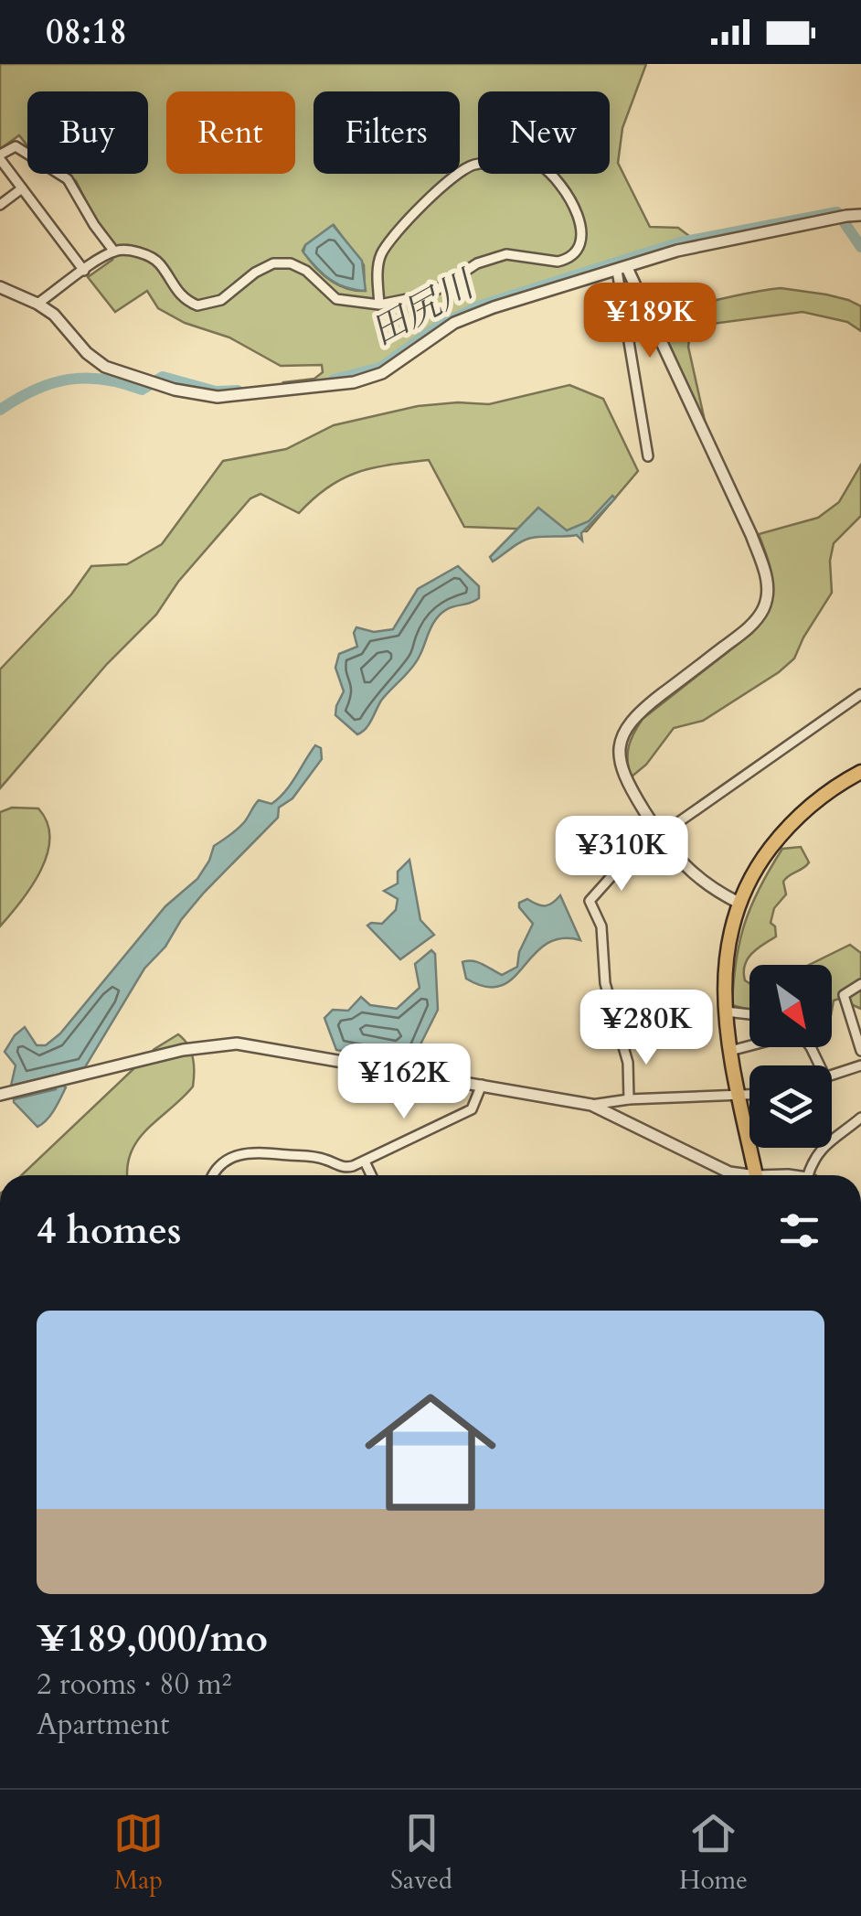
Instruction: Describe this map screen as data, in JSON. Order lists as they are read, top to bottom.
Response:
{
  "water": ["田尻川"],
  "north": "bottom right",
  "page": {
    "status": "08:18",
    "chip": [
      "Buy",
      "Rent",
      "Filters",
      "New"
    ],
    "price": [
      "¥189K",
      "¥310K",
      "¥280K",
      "¥162K"
    ],
    "heading": "4 homes",
    "list": [
      {
        "name": "¥189,000/mo",
        "note": "2 rooms · 80 m² · Apartment"
      }
    ],
    "tabs": ["Map", "Saved", "Home"]
  }
}
